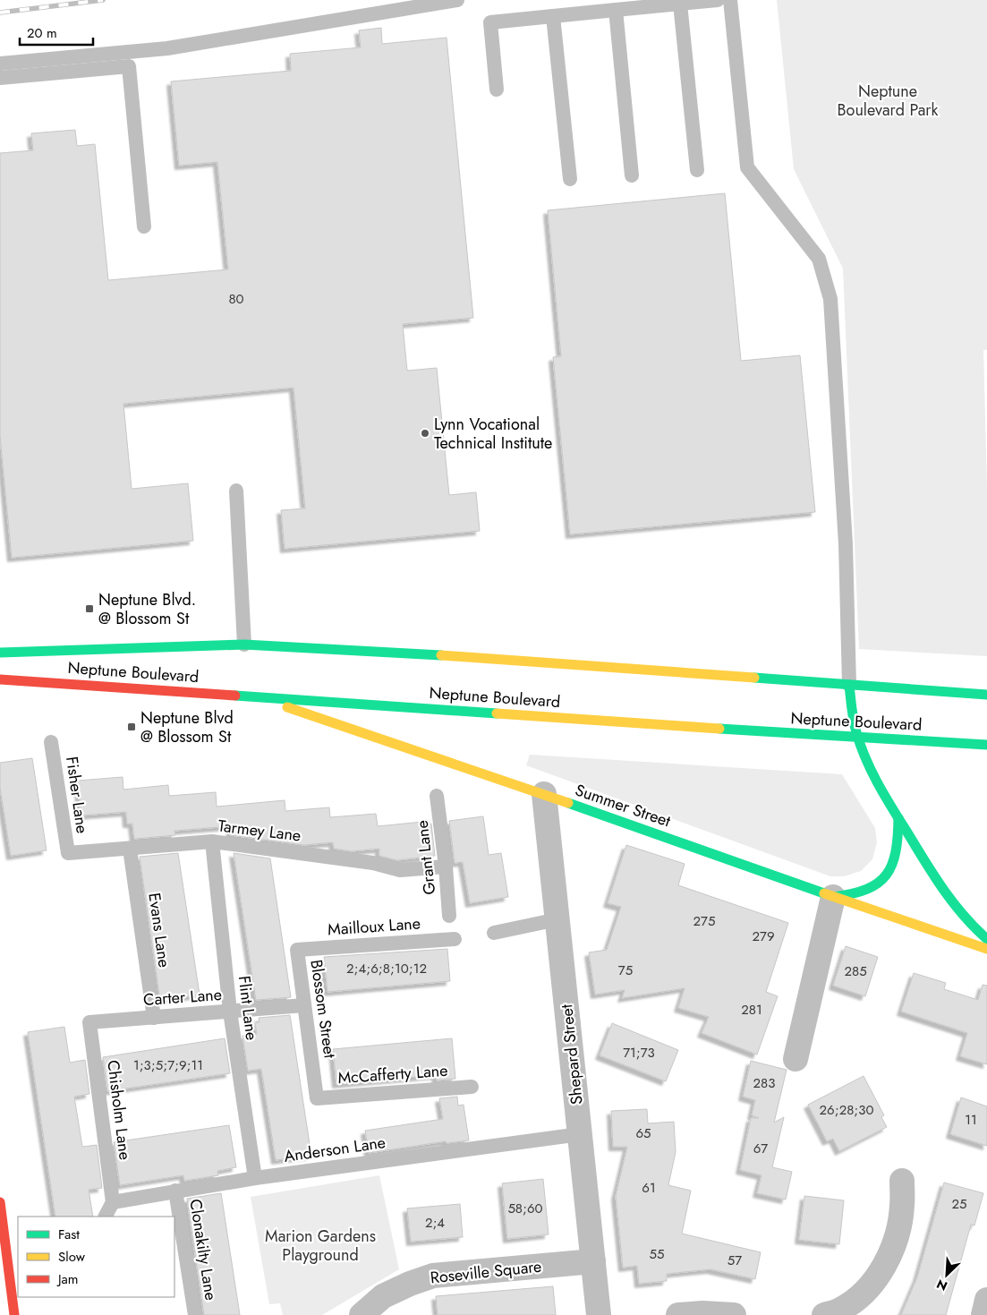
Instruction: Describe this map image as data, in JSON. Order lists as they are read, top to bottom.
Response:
{
  "streets": {
    "main road": ["Neptune Boulevard", "Summer Street"],
    "street": ["Shepard Street", "Roseville Square"],
    "lane": [
      "Fisher Lane",
      "Tarmey Lane",
      "Grant Lane",
      "Mailloux Lane",
      "Evans Lane",
      "Carter Lane",
      "Flint Lane",
      "Blossom Street",
      "McCafferty Lane",
      "Chisholm Lane",
      "Anderson Lane",
      "Clonakilty Lane"
    ]
  },
  "crossings": [
    ["Neptune Boulevard", "Summer Street"],
    ["Fisher Lane", "Tarmey Lane"],
    ["Summer Street", "Shepard Street"],
    ["Tarmey Lane", "Grant Lane"],
    ["Tarmey Lane", "Evans Lane"],
    ["Tarmey Lane", "Flint Lane"],
    ["Mailloux Lane", "Blossom Street"],
    ["Evans Lane", "Carter Lane"],
    ["Carter Lane", "Flint Lane"],
    ["Carter Lane", "Blossom Street"],
    ["Carter Lane", "Chisholm Lane"],
    ["Flint Lane", "Anderson Lane"],
    ["Blossom Street", "McCafferty Lane"],
    ["Shepard Street", "Anderson Lane"],
    ["Shepard Street", "Roseville Square"],
    ["Chisholm Lane", "Anderson Lane"],
    ["Anderson Lane", "Clonakilty Lane"]
  ],
  "parks": ["Neptune Boulevard Park", "Marion Gardens Playground"],
  "places": {
    "other": ["Lynn Vocational Technical Institute"],
    "transit": ["Neptune Blvd. @ Blossom St", "Neptune Blvd @ Blossom St"]
  },
  "house_numbers": [
    "80",
    "275",
    "279",
    "2;4;6;8;10;12",
    "75",
    "285",
    "281",
    "71;73",
    "1;3;5;7;9;11",
    "283",
    "26;28;30",
    "11",
    "65",
    "67",
    "61",
    "25",
    "58;60",
    "2;4",
    "55",
    "57"
  ],
  "legend": ["Fast", "Slow", "Jam"],
  "scale_bar": "20 m",
  "north": "bottom left"
}
